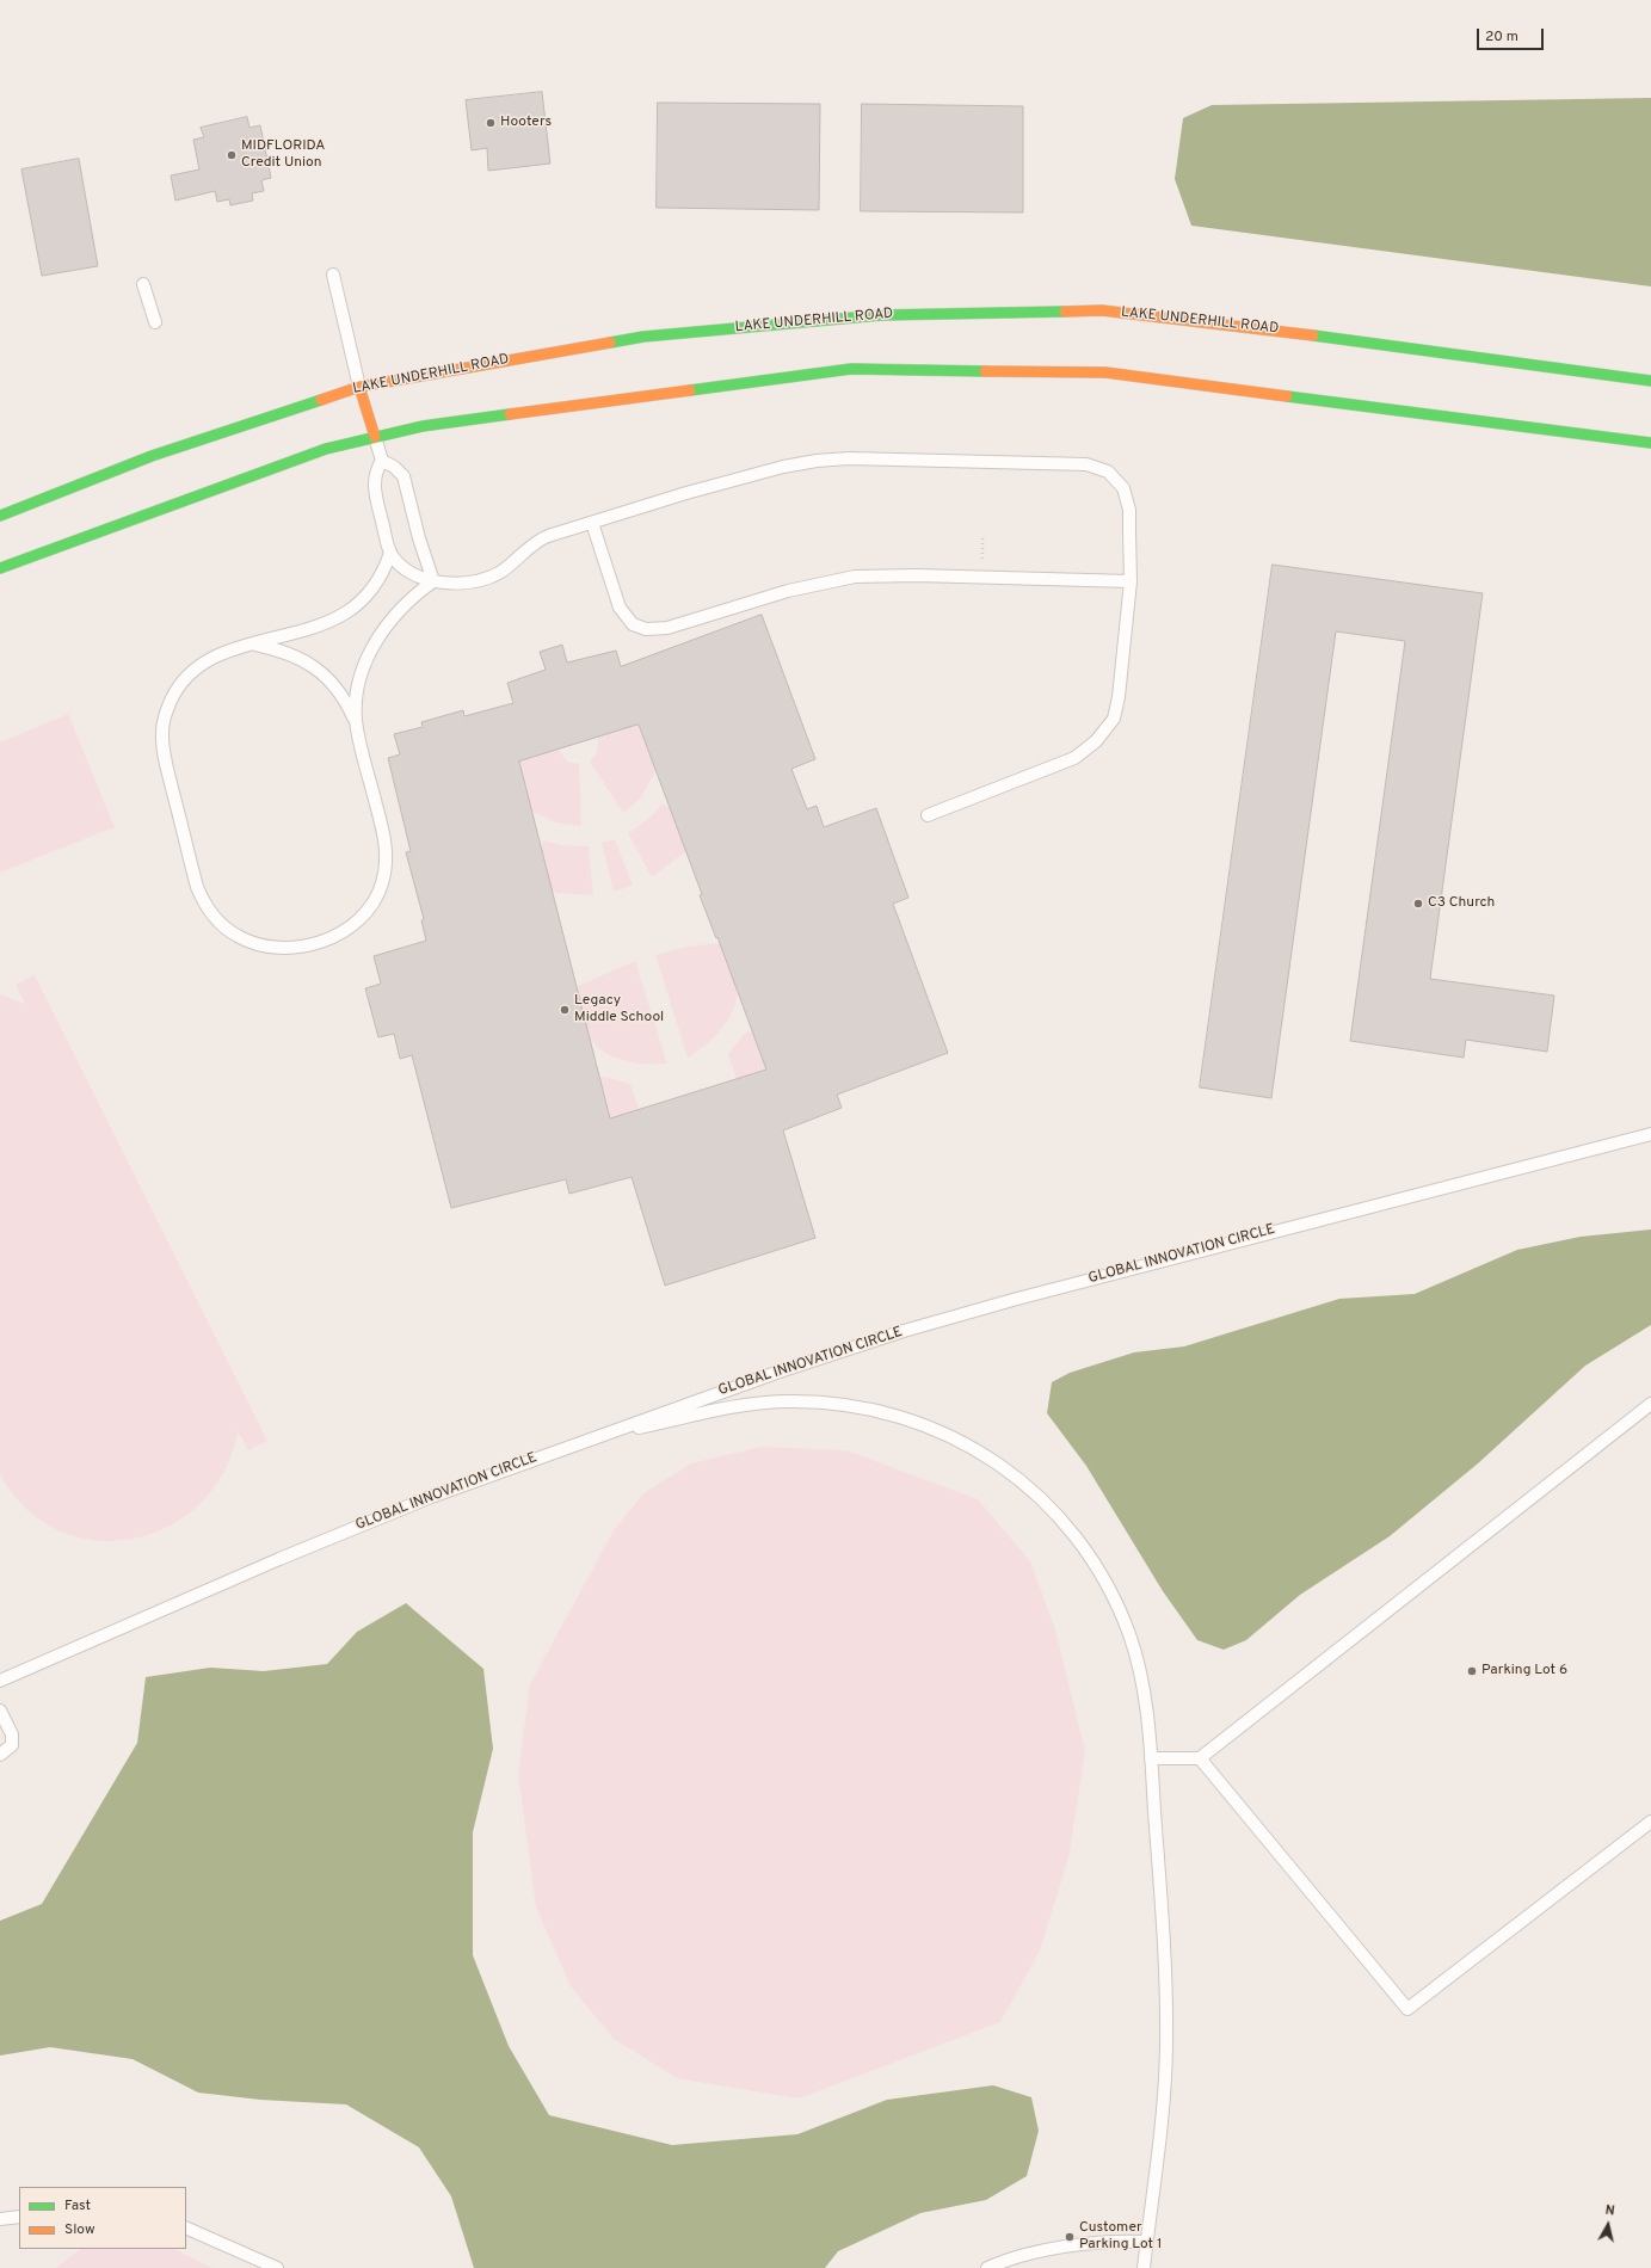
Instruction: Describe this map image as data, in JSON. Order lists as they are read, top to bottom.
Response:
{
  "streets": {
    "street": ["LAKE UNDERHILL ROAD"],
    "lane": ["GLOBAL INNOVATION CIRCLE"]
  },
  "places": [
    "Hooters",
    "MIDFLORIDA Credit Union",
    "C3 Church",
    "Legacy Middle School",
    "Parking Lot 6",
    "Customer Parking Lot 1"
  ],
  "legend": ["Fast", "Slow"],
  "scale_bar": "20 m",
  "north": "top"
}
